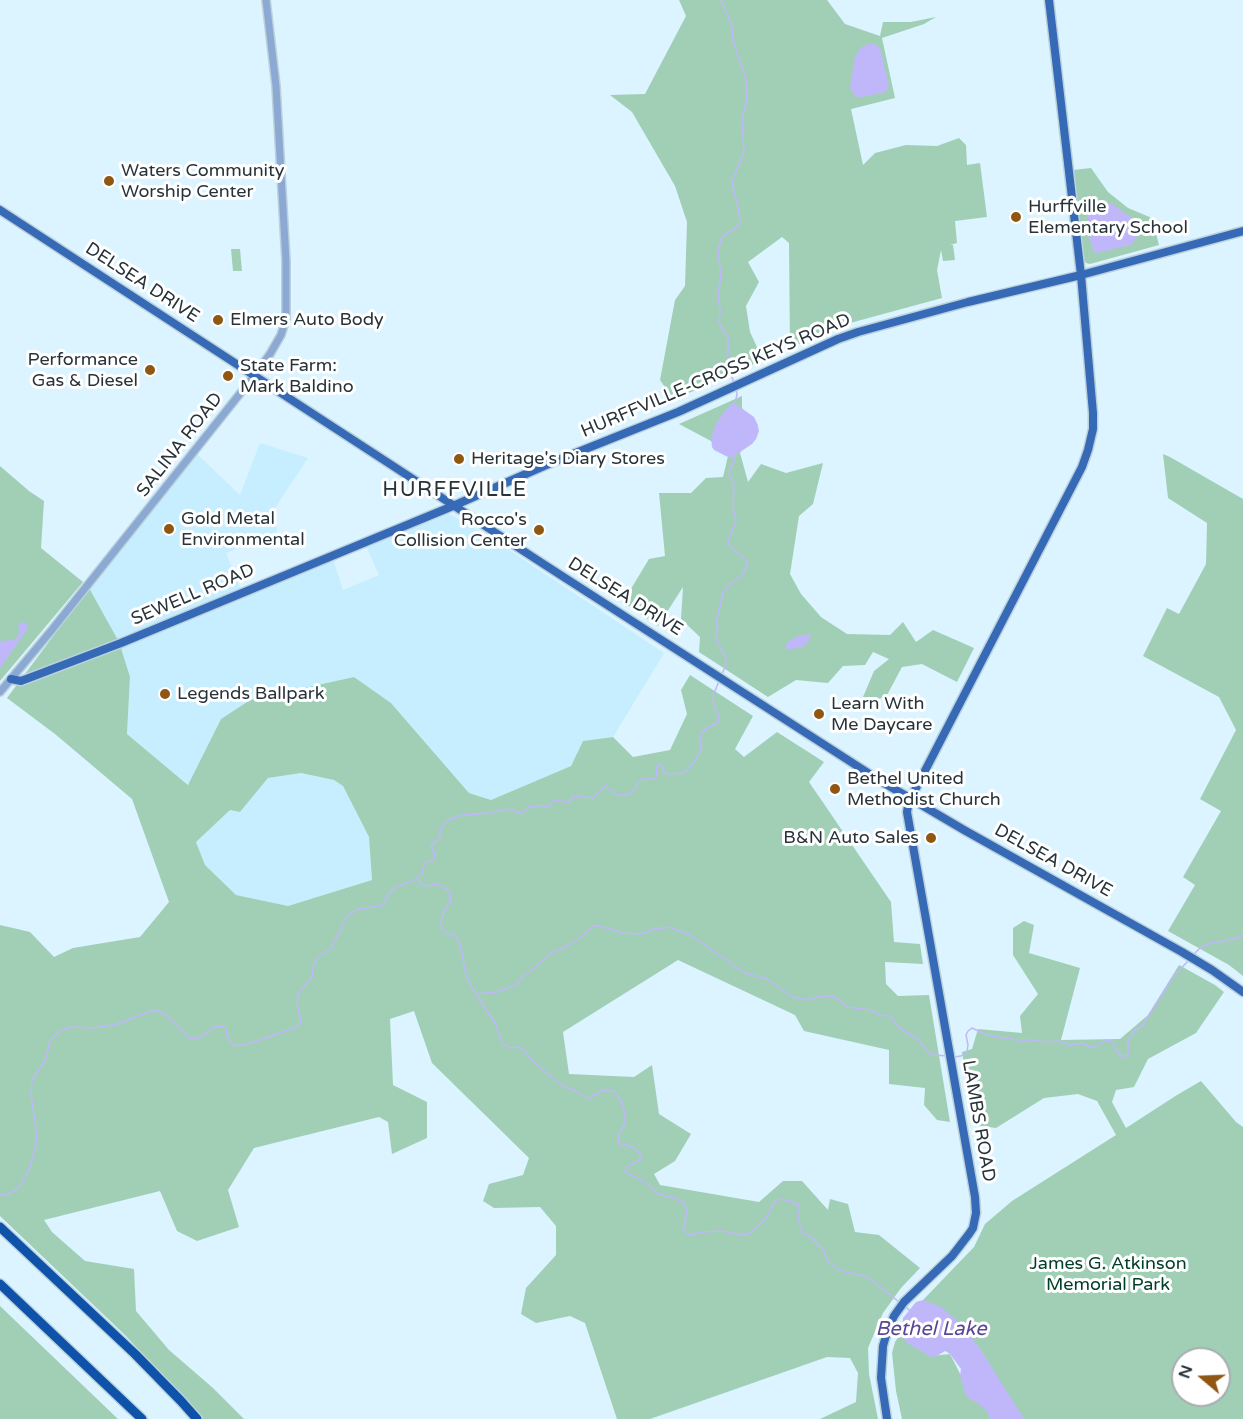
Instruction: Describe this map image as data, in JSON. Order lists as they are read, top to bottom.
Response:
{
  "streets": {
    "main road": [
      "DELSEA DRIVE",
      "HURFFVILLE-CROSS KEYS ROAD",
      "SEWELL ROAD",
      "LAMBS ROAD"
    ],
    "street": ["SALINA ROAD"]
  },
  "crossings": [
    ["DELSEA DRIVE", "HURFFVILLE-CROSS KEYS ROAD"],
    ["DELSEA DRIVE", "SALINA ROAD"],
    ["DELSEA DRIVE", "SEWELL ROAD"],
    ["DELSEA DRIVE", "LAMBS ROAD"],
    ["HURFFVILLE-CROSS KEYS ROAD", "SEWELL ROAD"],
    ["SALINA ROAD", "SEWELL ROAD"]
  ],
  "districts": ["HURFFVILLE"],
  "water": ["Bethel Lake"],
  "parks": ["James G. Atkinson Memorial Park"],
  "places": [
    "Waters Community Worship Center",
    "Hurffville Elementary School",
    "Elmers Auto Body",
    "Performance Gas & Diesel",
    "State Farm: Mark Baldino",
    "Heritage's Diary Stores",
    "Gold Metal Environmental",
    "Rocco's Collision Center",
    "Legends Ballpark",
    "Learn With Me Daycare",
    "Bethel United Methodist Church",
    "B&N Auto Sales"
  ],
  "north": "left"
}
